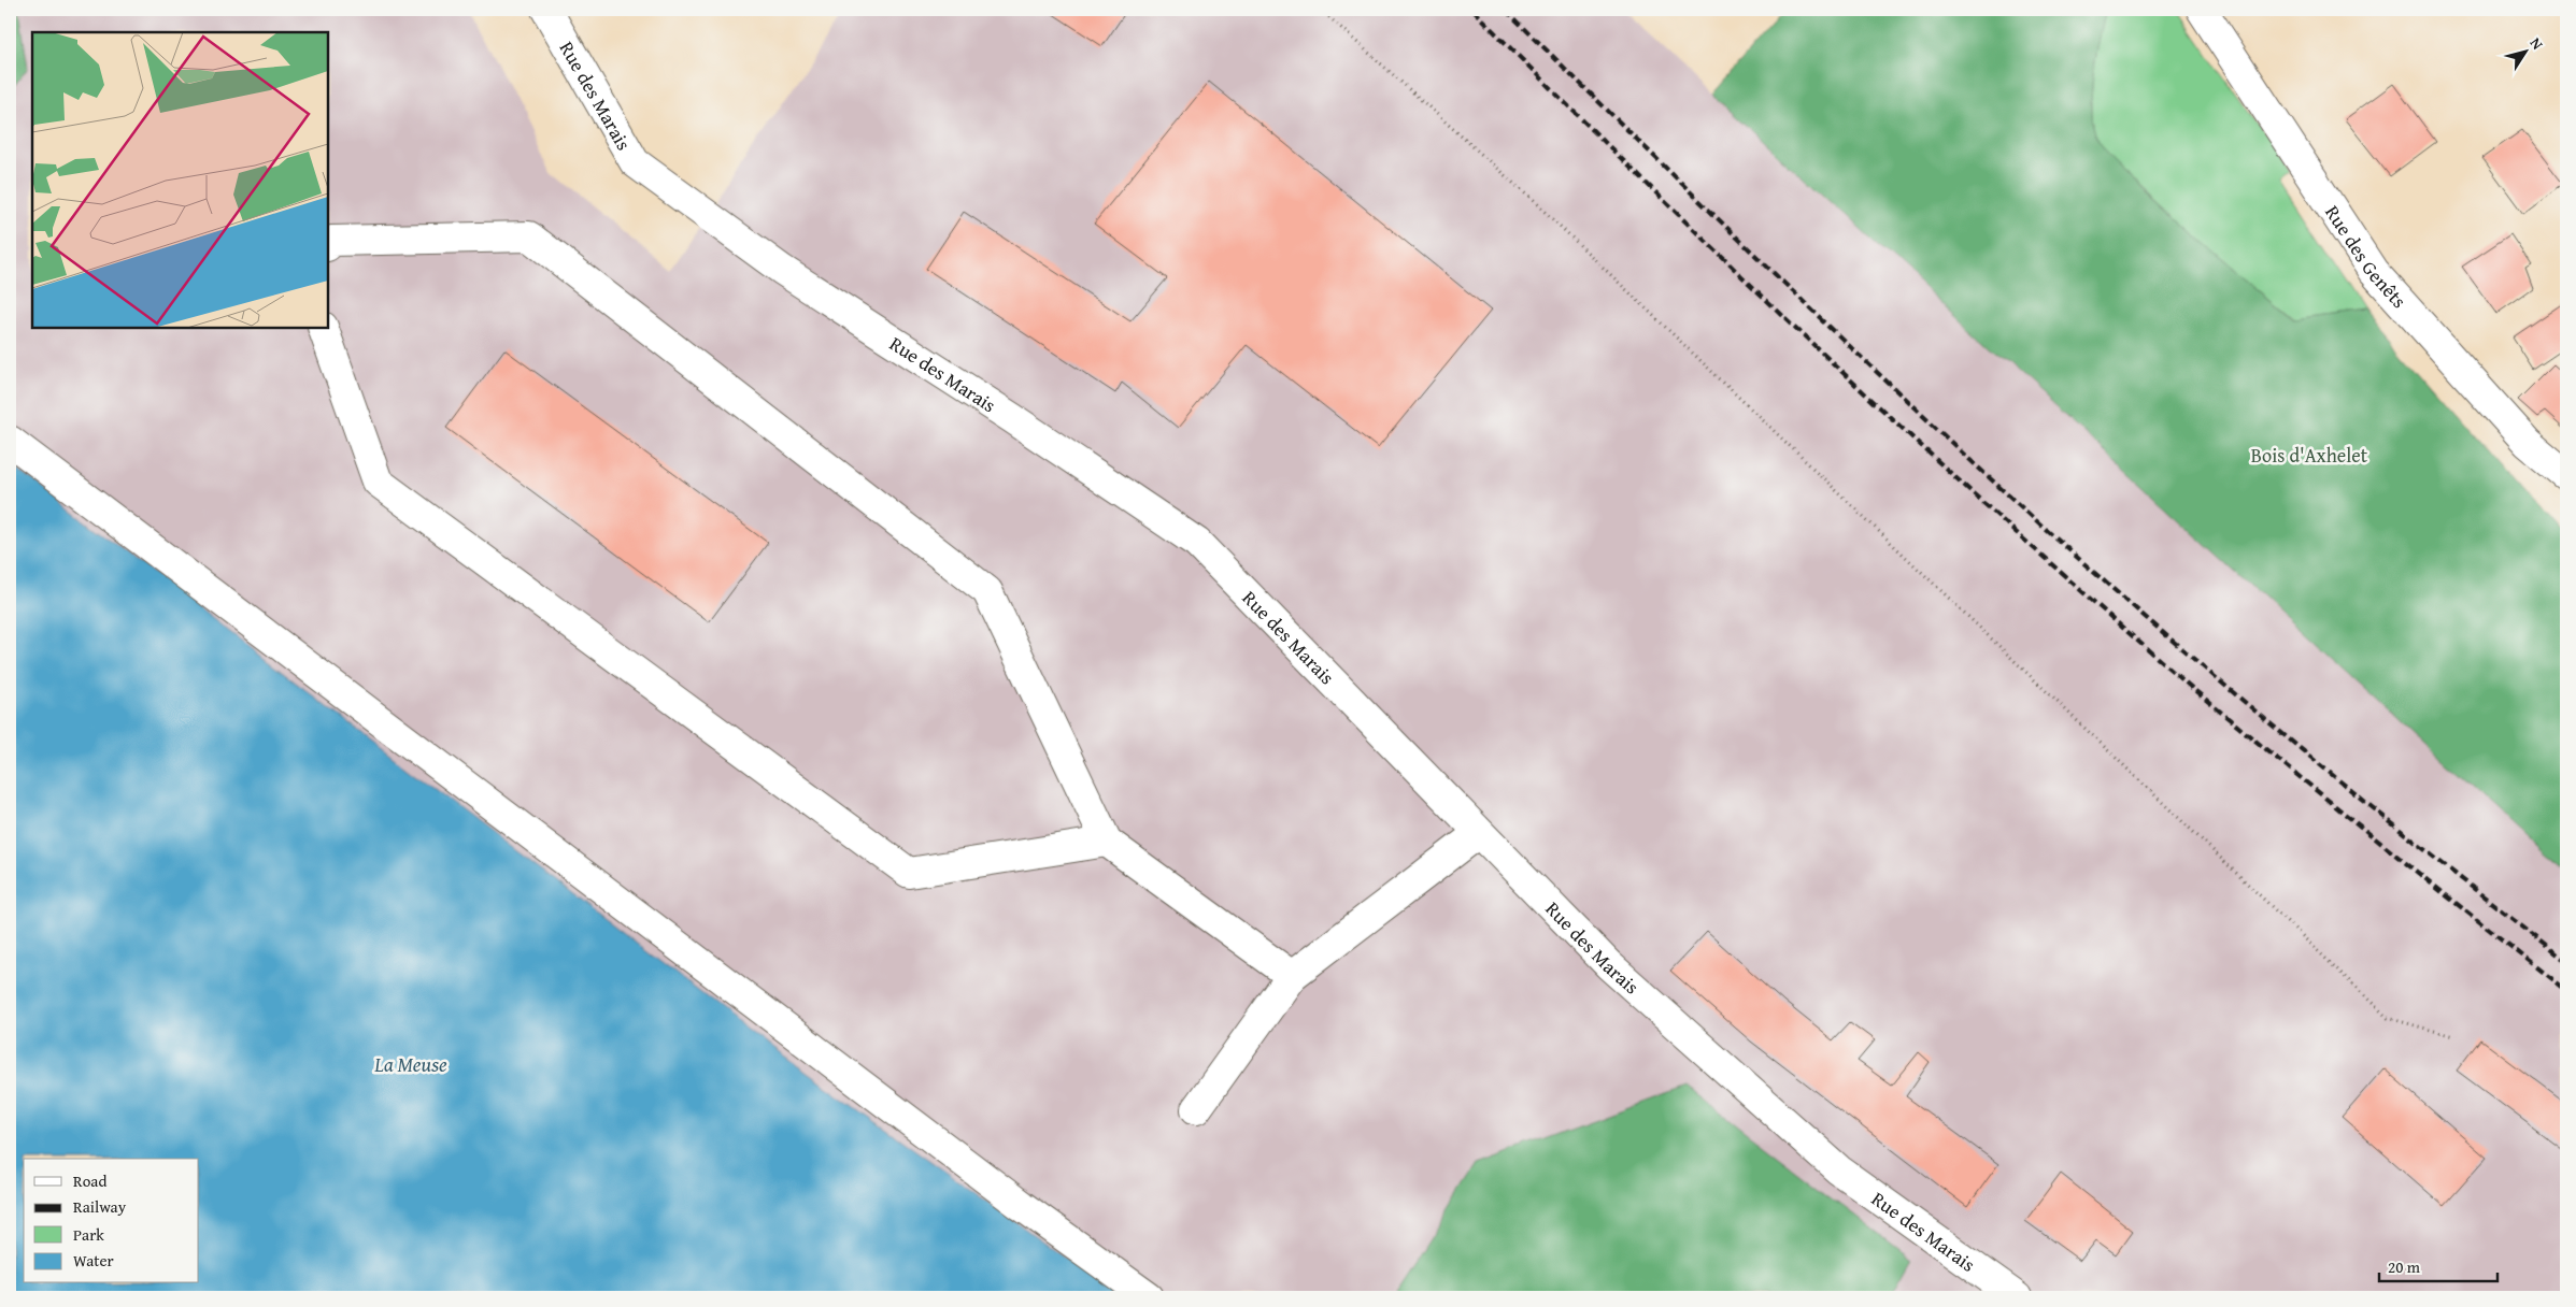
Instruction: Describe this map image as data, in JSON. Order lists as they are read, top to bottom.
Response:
{
  "streets": {
    "main road": ["Rue des Marais", "Rue des Genêts"]
  },
  "water": ["La Meuse"],
  "parks": ["Bois d'Axhelet"],
  "legend": [
    "Road",
    "Railway",
    "Park",
    "Water"
  ],
  "scale_bar": "20 m",
  "north": "top right"
}
